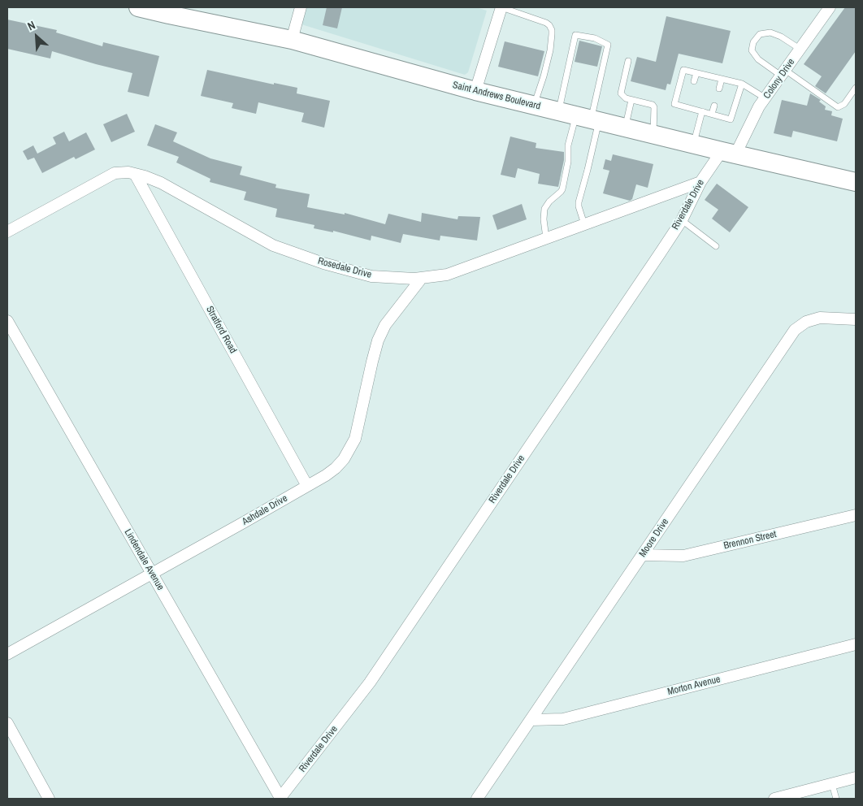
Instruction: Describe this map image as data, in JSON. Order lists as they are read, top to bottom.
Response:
{
  "streets": {
    "main road": ["Saint Andrews Boulevard"],
    "street": [
      "Colony Drive",
      "Riverdale Drive",
      "Rosedale Drive",
      "Stratford Road",
      "Ashdale Drive",
      "Moore Drive",
      "Brennon Street",
      "Lindendale Avenue",
      "Morton Avenue"
    ]
  },
  "crossings": [
    ["Colony Drive", "Saint Andrews Boulevard"],
    ["Colony Drive", "Riverdale Drive"],
    ["Saint Andrews Boulevard", "Riverdale Drive"],
    ["Riverdale Drive", "Rosedale Drive"],
    ["Riverdale Drive", "Lindendale Avenue"],
    ["Rosedale Drive", "Stratford Road"],
    ["Rosedale Drive", "Ashdale Drive"],
    ["Stratford Road", "Ashdale Drive"],
    ["Ashdale Drive", "Lindendale Avenue"],
    ["Moore Drive", "Brennon Street"],
    ["Moore Drive", "Morton Avenue"]
  ],
  "north": "top left"
}
